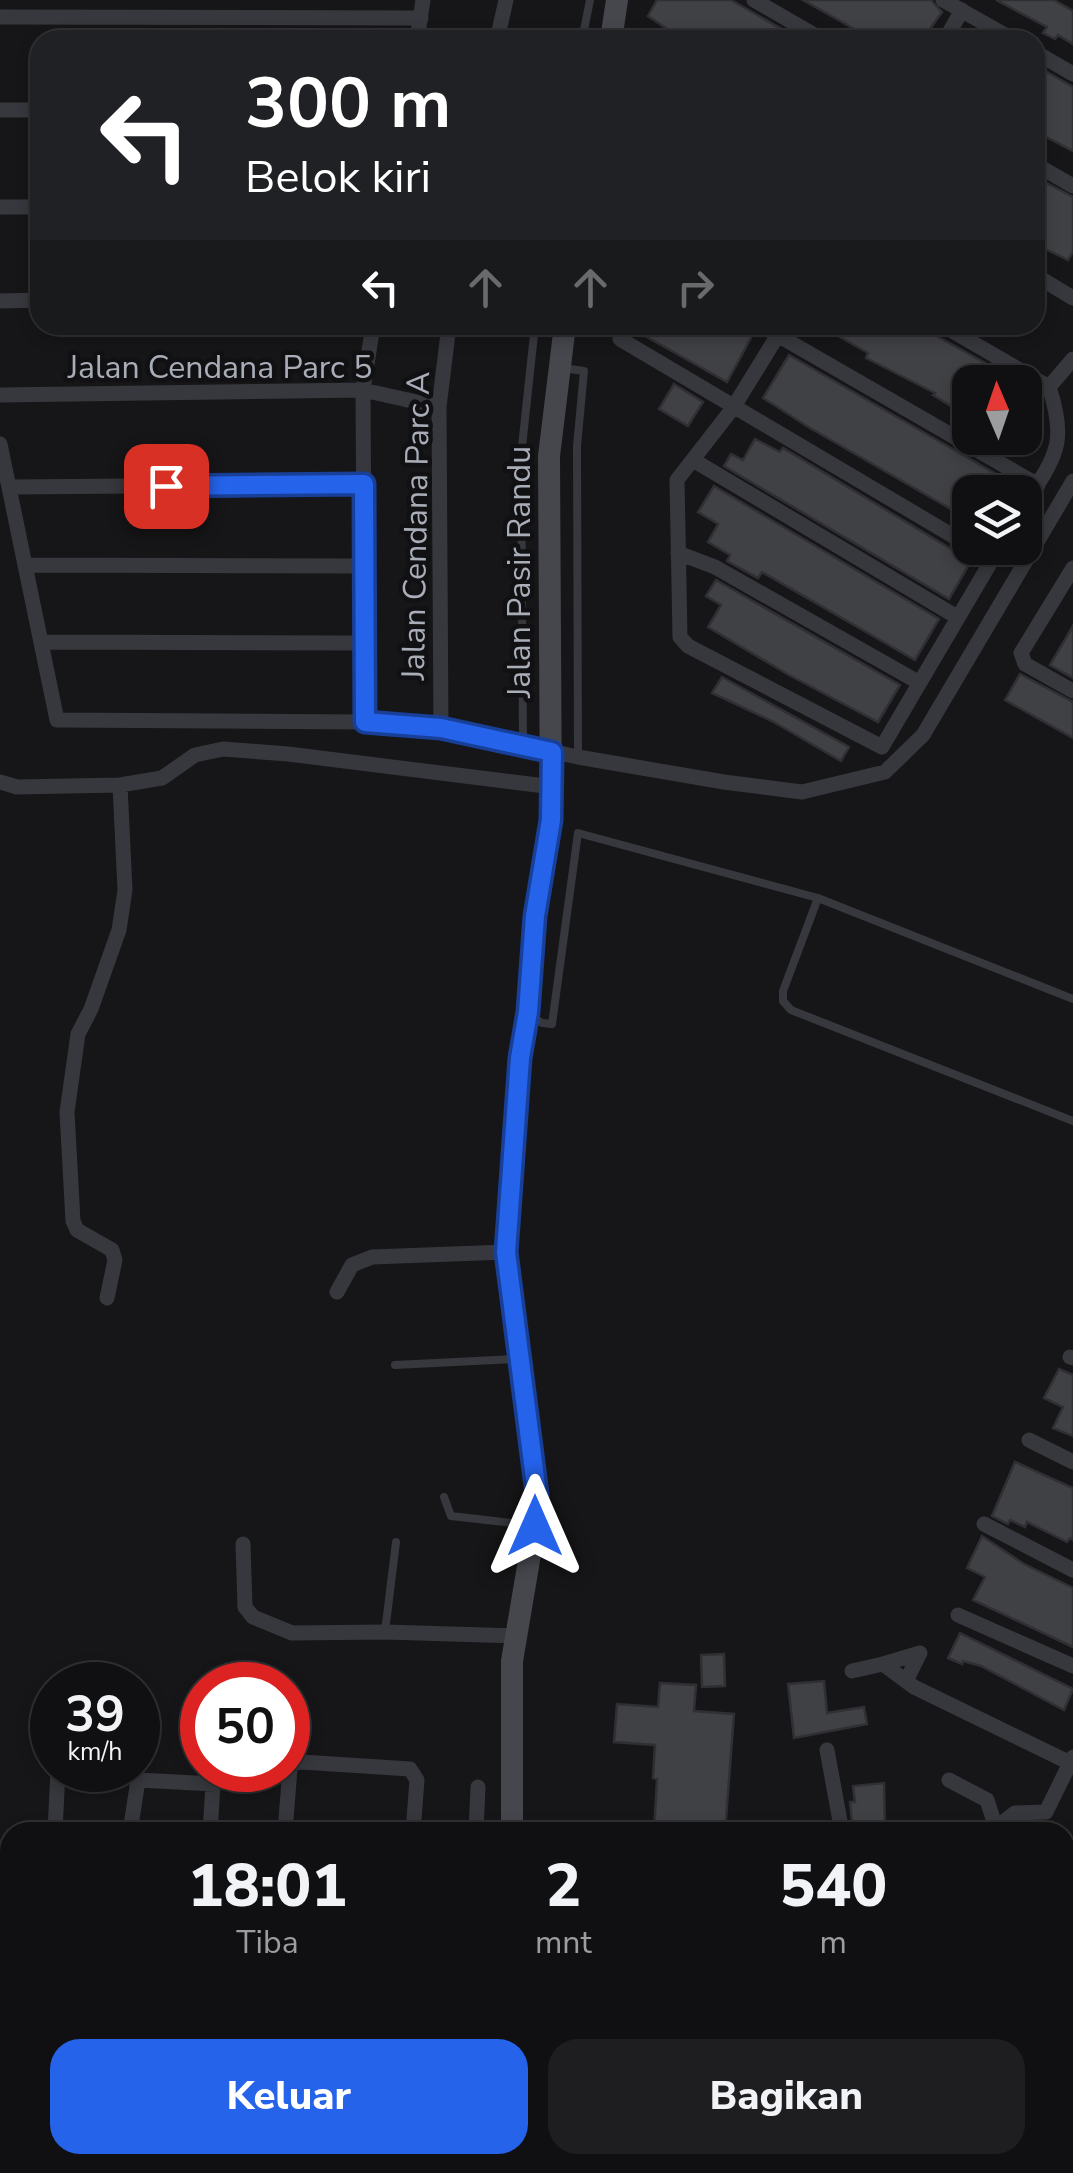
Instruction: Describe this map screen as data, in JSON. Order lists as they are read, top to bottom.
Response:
{
  "streets": {
    "main road": ["Jalan Pasir Randu"],
    "street": ["Jalan Cendana Parc 5", "Jalan Cendana Parc A"]
  },
  "crossings": [
    ["Jalan Cendana Parc 5", "Jalan Cendana Parc A"]
  ],
  "north": "top",
  "page": {
    "turn": ["300 m", "Belok kiri"],
    "speed": "39 km/h",
    "limit": "50",
    "eta": [
      "18:01",
      "Tiba",
      "2",
      "mnt",
      "540",
      "m"
    ],
    "buttons": ["Keluar", "Bagikan"]
  }
}
